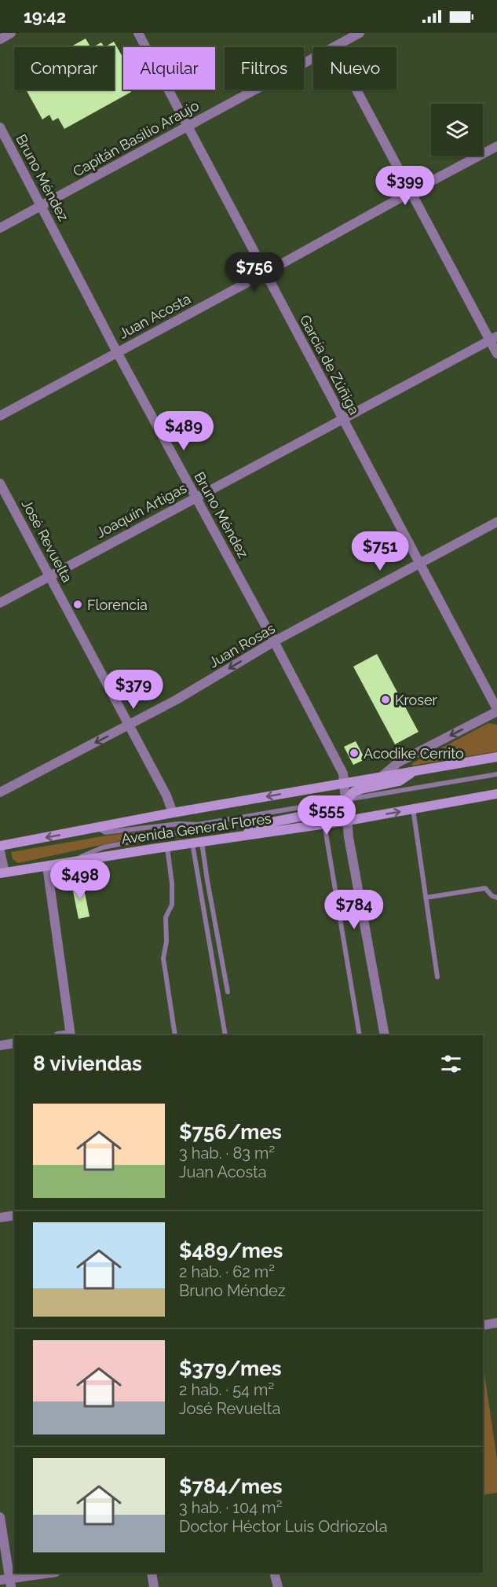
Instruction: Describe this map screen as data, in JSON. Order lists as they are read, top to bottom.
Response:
{
  "streets": {
    "main road": ["Avenida General Flores"],
    "street": [
      "Capitán Basilio Araujo",
      "Bruno Méndez",
      "Juan Acosta",
      "García de Zúñiga",
      "Joaquín Artigas",
      "José Revuelta",
      "Juan Rosas"
    ]
  },
  "crossings": [
    ["Capitán Basilio Araujo", "Bruno Méndez"],
    ["Capitán Basilio Araujo", "García de Zúñiga"],
    ["Bruno Méndez", "Juan Acosta"],
    ["Bruno Méndez", "Joaquín Artigas"],
    ["Bruno Méndez", "Juan Rosas"],
    ["Bruno Méndez", "Avenida General Flores"],
    ["Juan Acosta", "García de Zúñiga"],
    ["García de Zúñiga", "Joaquín Artigas"],
    ["García de Zúñiga", "Juan Rosas"],
    ["Joaquín Artigas", "José Revuelta"],
    ["José Revuelta", "Juan Rosas"],
    ["José Revuelta", "Avenida General Flores"]
  ],
  "one_way": ["Juan Rosas"],
  "places": ["Florencia", "Kroser", "Acodike Cerrito"],
  "page": {
    "status": "19:42",
    "chip": [
      "Comprar",
      "Alquilar",
      "Filtros",
      "Nuevo"
    ],
    "price": [
      "$399",
      "$756",
      "$489",
      "$751",
      "$379",
      "$555",
      "$498",
      "$784"
    ],
    "heading": "8 viviendas",
    "list": [
      {
        "name": "$756/mes",
        "note": "3 hab. · 83 m² · Juan Acosta"
      },
      {
        "name": "$489/mes",
        "note": "2 hab. · 62 m² · Bruno Méndez"
      },
      {
        "name": "$379/mes",
        "note": "2 hab. · 54 m² · José Revuelta"
      },
      {
        "name": "$784/mes",
        "note": "3 hab. · 104 m² · Doctor Héctor Luis Odriozola"
      }
    ]
  }
}
